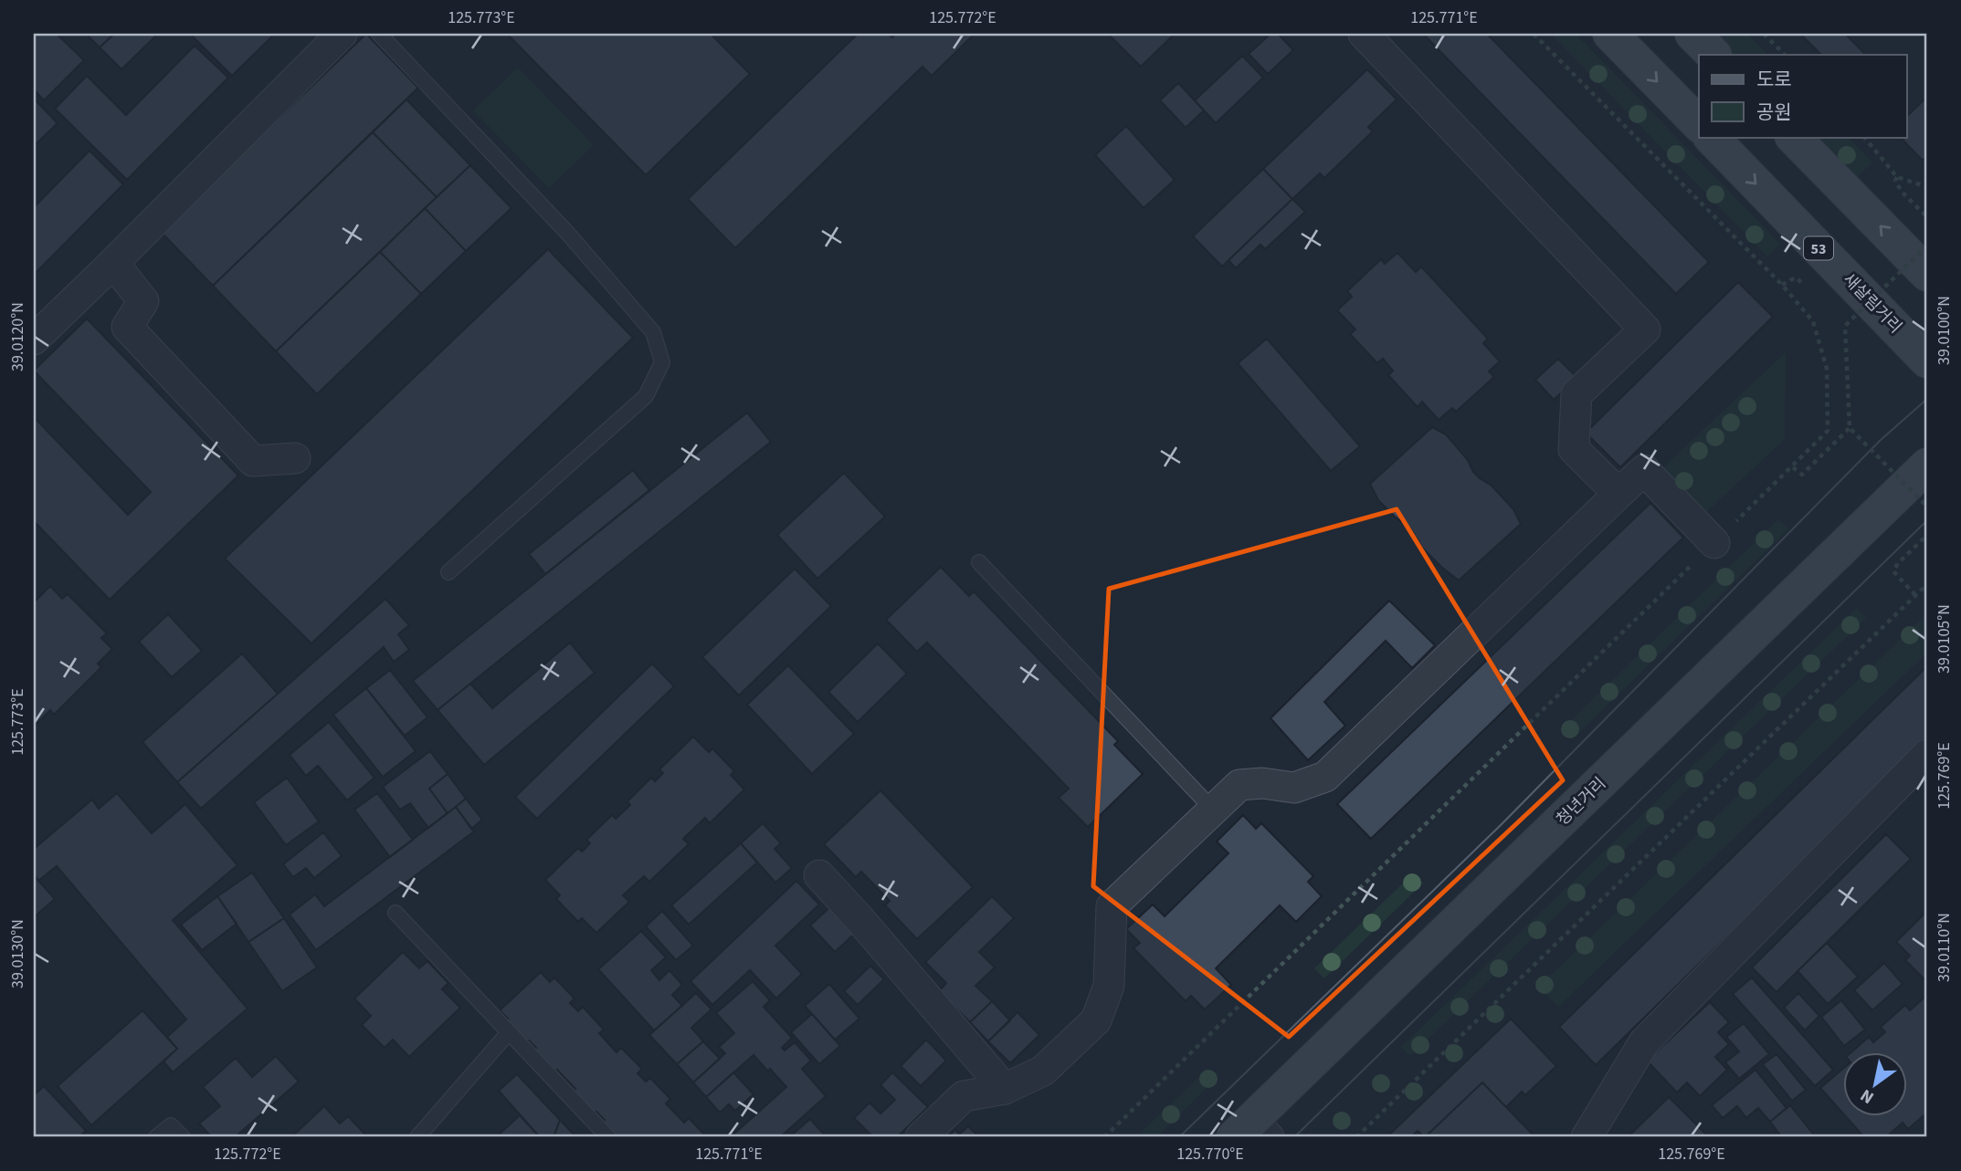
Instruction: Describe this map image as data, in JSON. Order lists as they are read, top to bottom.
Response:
{
  "streets": {
    "main road": ["53", "새살림거리", "청년거리"]
  },
  "legend": ["도로", "공원"],
  "north": "bottom left",
  "coordinates": [
    "125.773°E",
    "125.772°E",
    "125.771°E",
    "39.0100°N",
    "39.0120°N",
    "39.0105°N",
    "125.769°E",
    "39.0110°N",
    "39.0130°N",
    "125.770°E"
  ]
}
